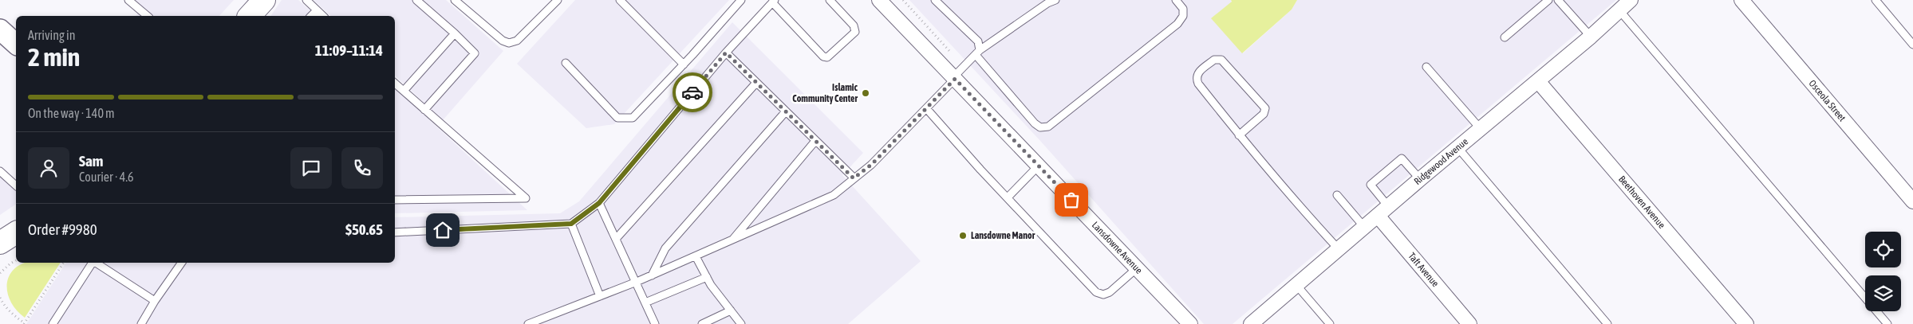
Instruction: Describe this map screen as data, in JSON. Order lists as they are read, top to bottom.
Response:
{
  "streets": {
    "street": [
      "Osceola Street",
      "Ridgewood Avenue",
      "Beethoven Avenue",
      "Lansdowne Avenue",
      "Taft Avenue"
    ]
  },
  "crossings": [
    ["Ridgewood Avenue", "Beethoven Avenue"],
    ["Ridgewood Avenue", "Taft Avenue"]
  ],
  "places": ["Islamic Community Center", "Lansdowne Manor"],
  "page": {
    "heading": ["2 min", "Arriving in", "11:09–11:14"],
    "panel": [
      "Sam",
      "Courier · 4.6",
      "Order #9980",
      "$50.65"
    ],
    "bar": "On the way · 140 m"
  }
}
